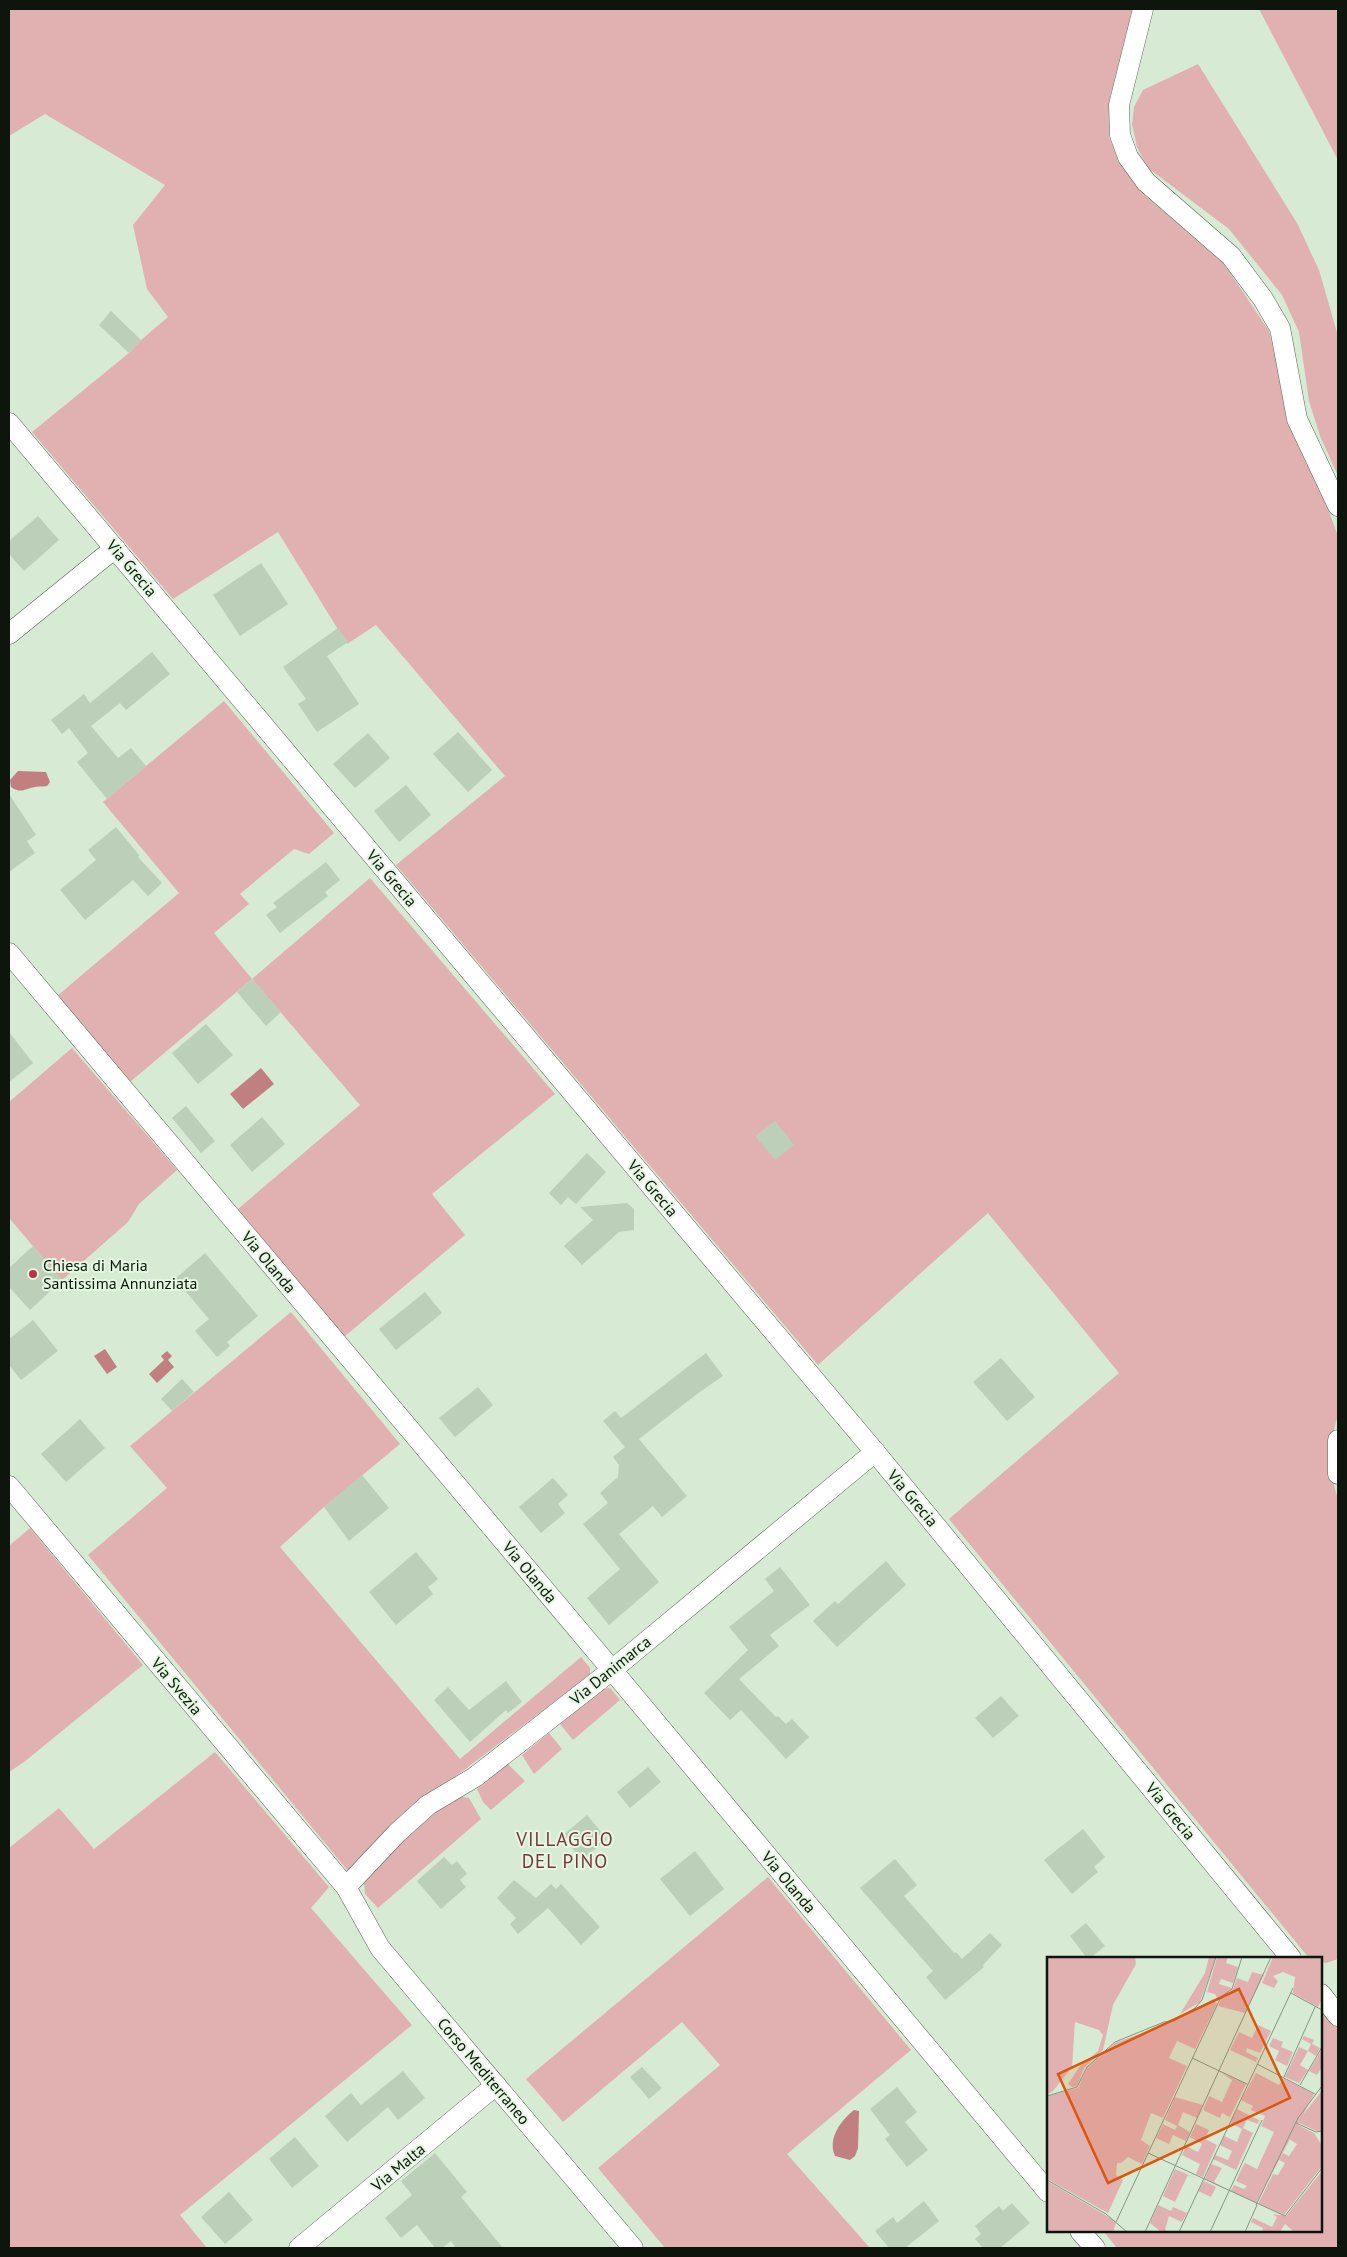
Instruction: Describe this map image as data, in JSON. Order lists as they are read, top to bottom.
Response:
{
  "streets": {
    "street": [
      "Via Grecia",
      "Via Olanda",
      "Via Danimarca",
      "Via Svezia",
      "Corso Mediterraneo",
      "Via Malta"
    ]
  },
  "crossings": [
    ["Via Grecia", "Via Danimarca"],
    ["Via Olanda", "Via Danimarca"],
    ["Via Danimarca", "Via Svezia"],
    ["Via Danimarca", "Corso Mediterraneo"],
    ["Via Svezia", "Corso Mediterraneo"],
    ["Corso Mediterraneo", "Via Malta"]
  ],
  "districts": ["VILLAGGIO DEL PINO"],
  "places": ["Chiesa di Maria Santissima Annunziata"]
}
